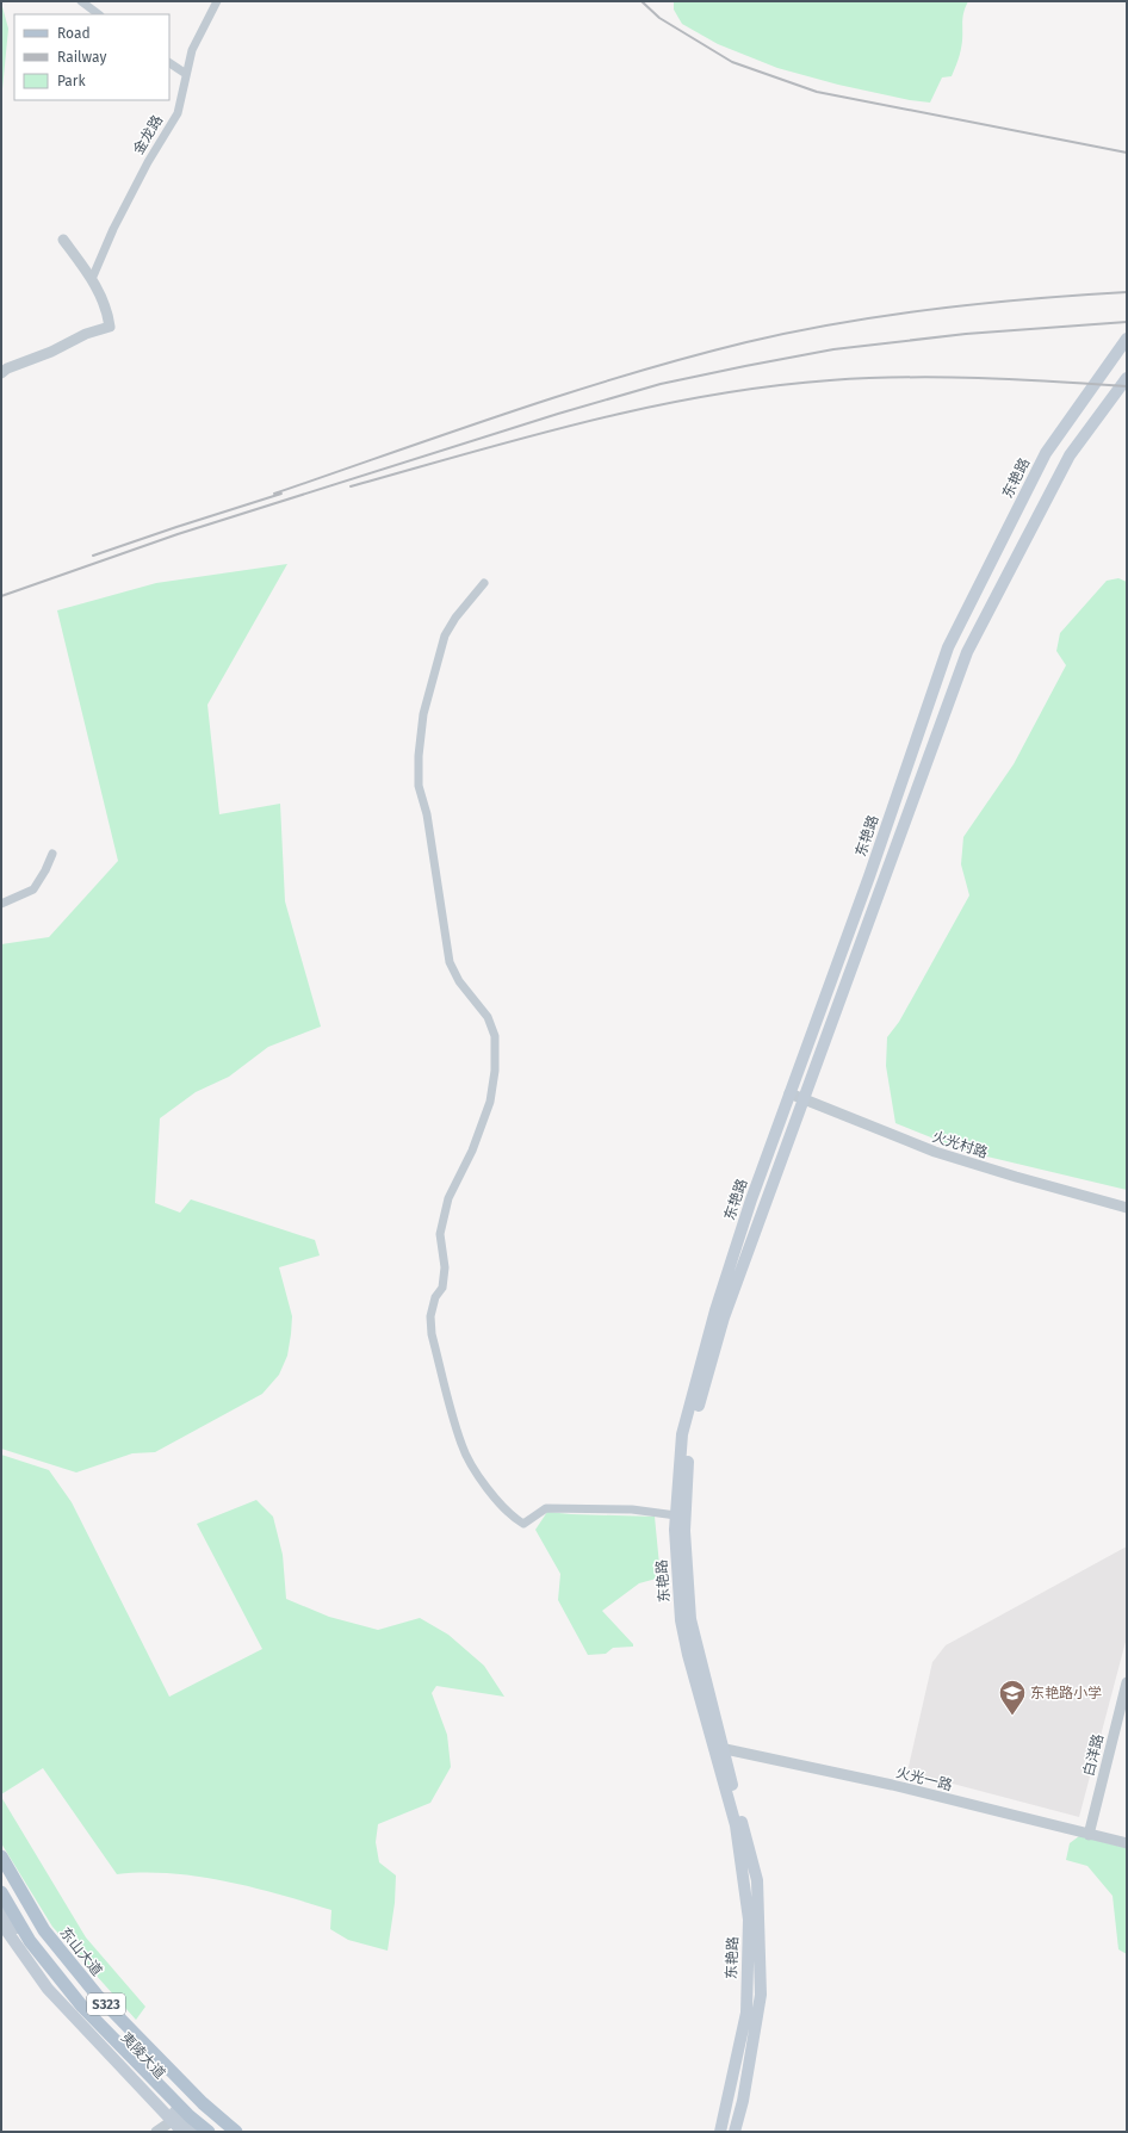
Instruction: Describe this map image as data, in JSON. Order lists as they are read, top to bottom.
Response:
{
  "streets": {
    "main road": [
      "东艳路",
      "东山大道",
      "S323",
      "夷陵大道"
    ],
    "street": [
      "金龙路",
      "火光村路",
      "白洋路",
      "火光一路"
    ]
  },
  "crossings": [
    ["东艳路", "火光村路"],
    ["东艳路", "火光一路"],
    ["白洋路", "火光一路"]
  ],
  "places": {
    "school or university": ["东艳路小学"]
  },
  "legend": ["Road", "Railway", "Park"]
}
